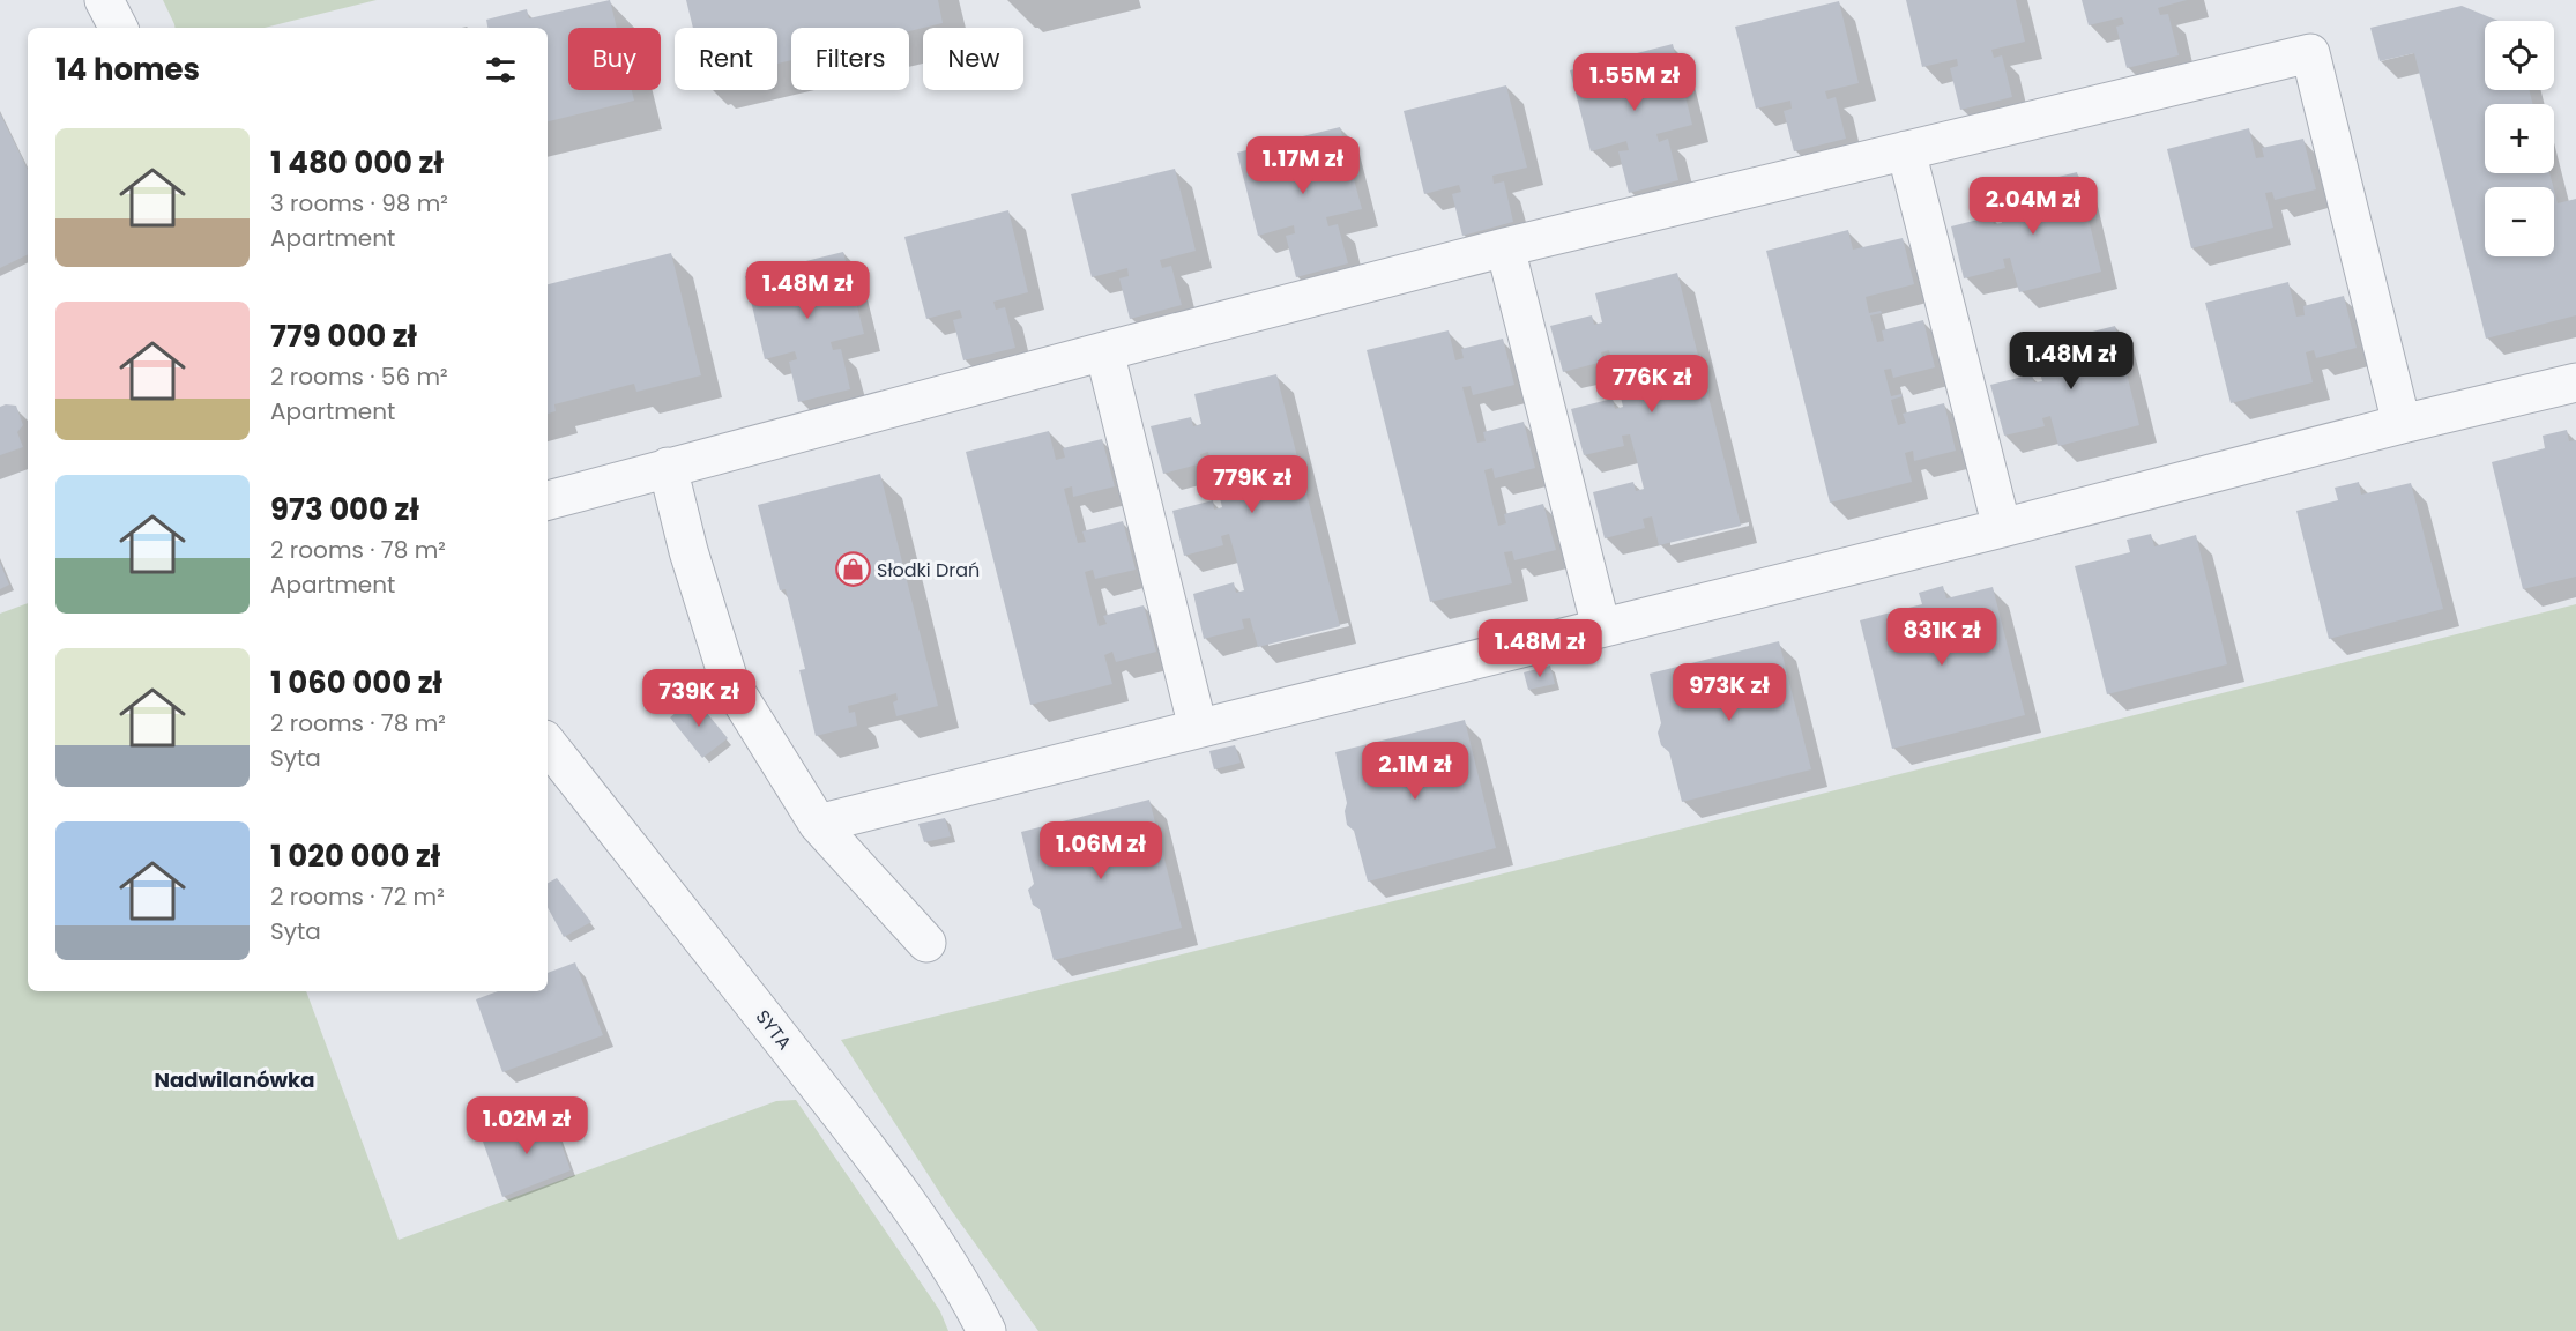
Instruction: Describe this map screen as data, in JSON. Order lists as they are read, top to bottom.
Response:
{
  "streets": {
    "street": ["SYTA"]
  },
  "districts": ["Nadwilanówka"],
  "places": {
    "shop": ["Słodki Drań"]
  },
  "page": {
    "map_buttons": ["+", "−"],
    "chip": [
      "Buy",
      "Rent",
      "Filters",
      "New"
    ],
    "heading": "14 homes",
    "price": [
      "1.55M zł",
      "1.17M zł",
      "2.04M zł",
      "1.48M zł",
      "1.48M zł",
      "776K zł",
      "779K zł",
      "831K zł",
      "1.48M zł",
      "973K zł",
      "739K zł",
      "2.1M zł",
      "1.06M zł",
      "1.02M zł"
    ],
    "list": [
      {
        "name": "1 480 000 zł",
        "note": "3 rooms · 98 m² · Apartment"
      },
      {
        "name": "779 000 zł",
        "note": "2 rooms · 56 m² · Apartment"
      },
      {
        "name": "973 000 zł",
        "note": "2 rooms · 78 m² · Apartment"
      },
      {
        "name": "1 060 000 zł",
        "note": "2 rooms · 78 m² · Syta"
      },
      {
        "name": "1 020 000 zł",
        "note": "2 rooms · 72 m² · Syta"
      }
    ]
  }
}
